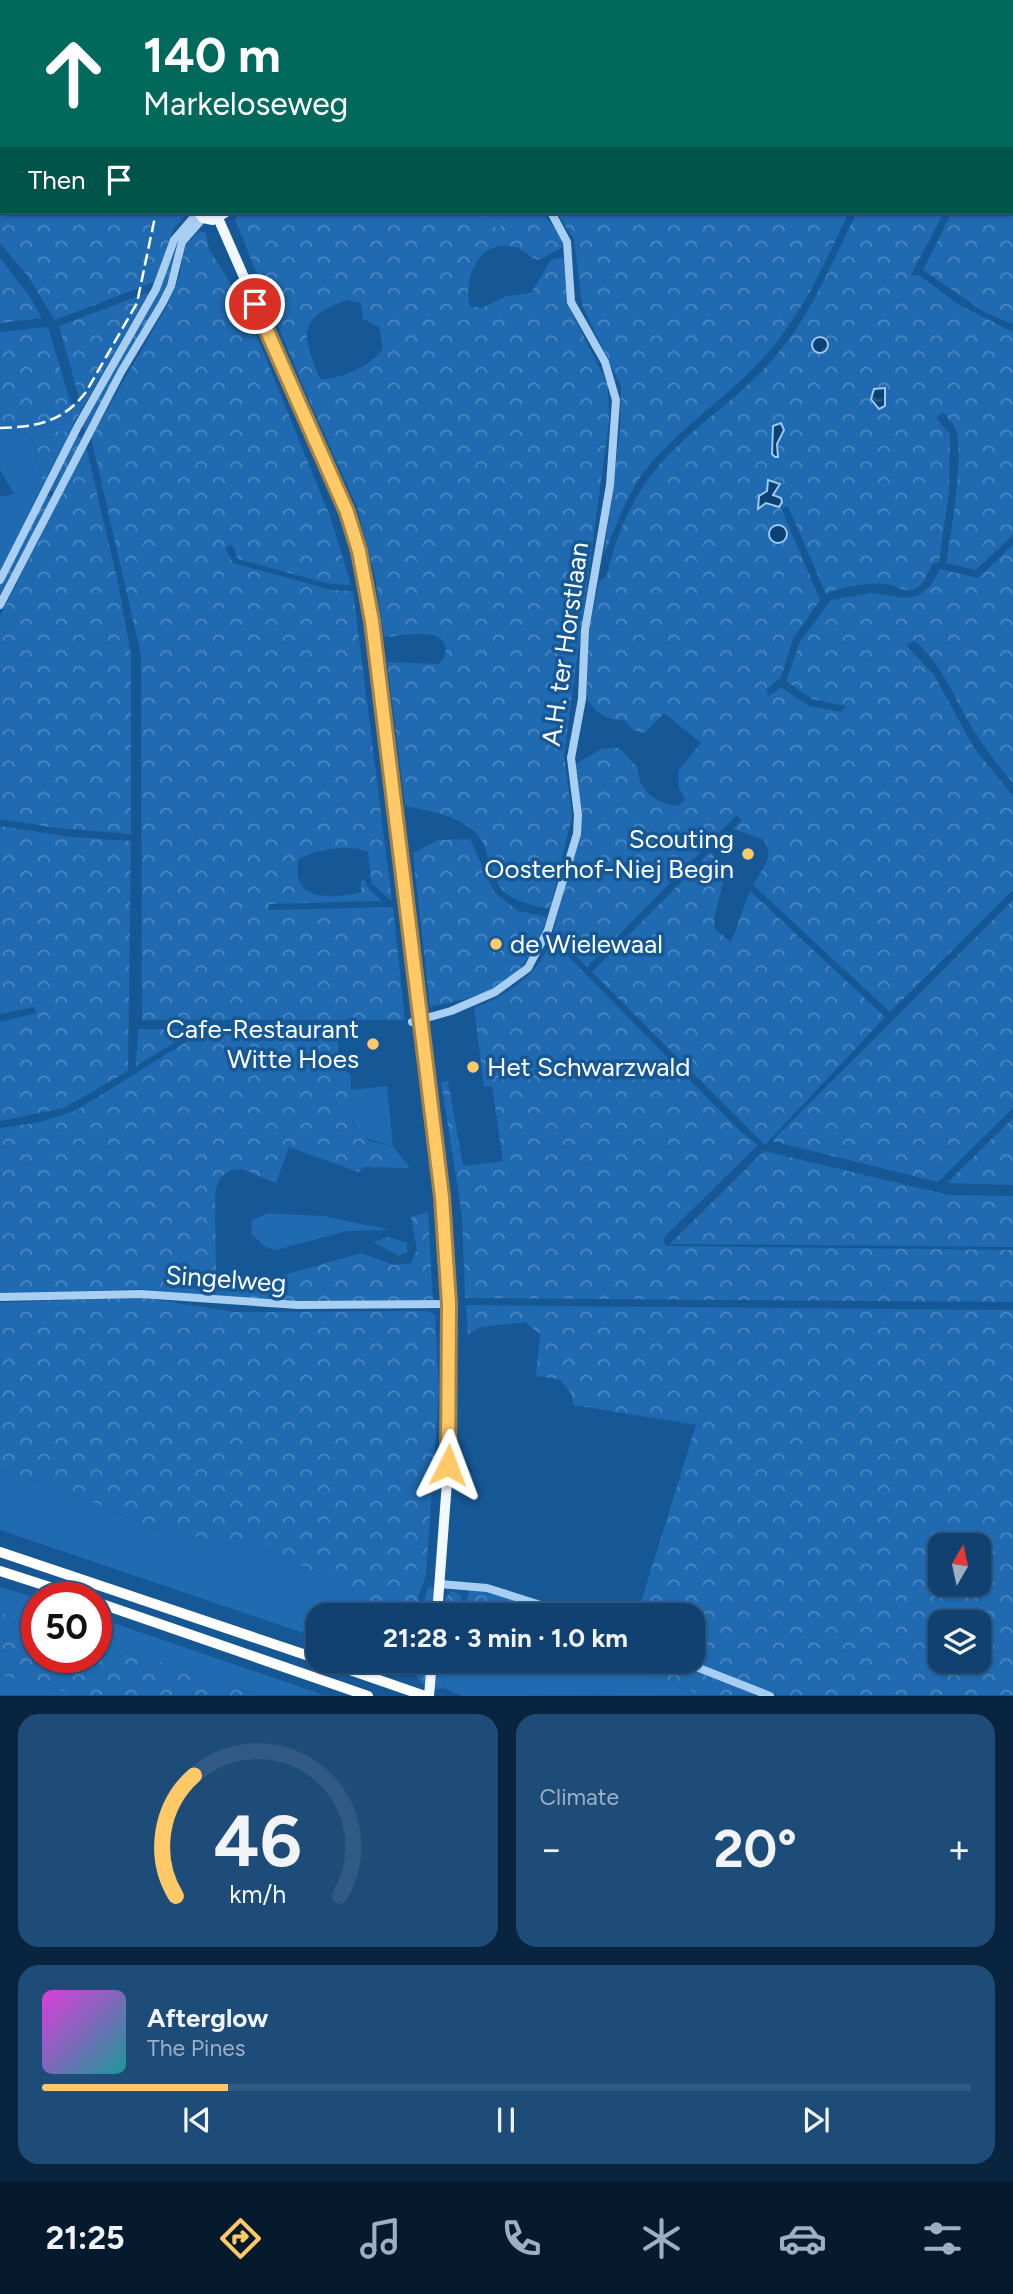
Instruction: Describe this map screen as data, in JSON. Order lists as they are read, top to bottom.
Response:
{
  "streets": {
    "street": ["A.H. ter Horstlaan", "Singelweg"]
  },
  "places": [
    "Scouting Oosterhof-Niej Begin",
    "de Wielewaal",
    "Cafe-Restaurant Witte Hoes",
    "Het Schwarzwald"
  ],
  "north": "top",
  "page": {
    "turn": ["140 m", "Markeloseweg"],
    "then": "Then",
    "limit": "50",
    "trip": "21:28 · 3 min · 1.0 km",
    "tile": "Climate",
    "heat": ["−", "20°", "+"],
    "song": ["Afterglow", "The Pines"],
    "tabs": "21:25",
    "gauge": ["46", "km/h"]
  }
}
